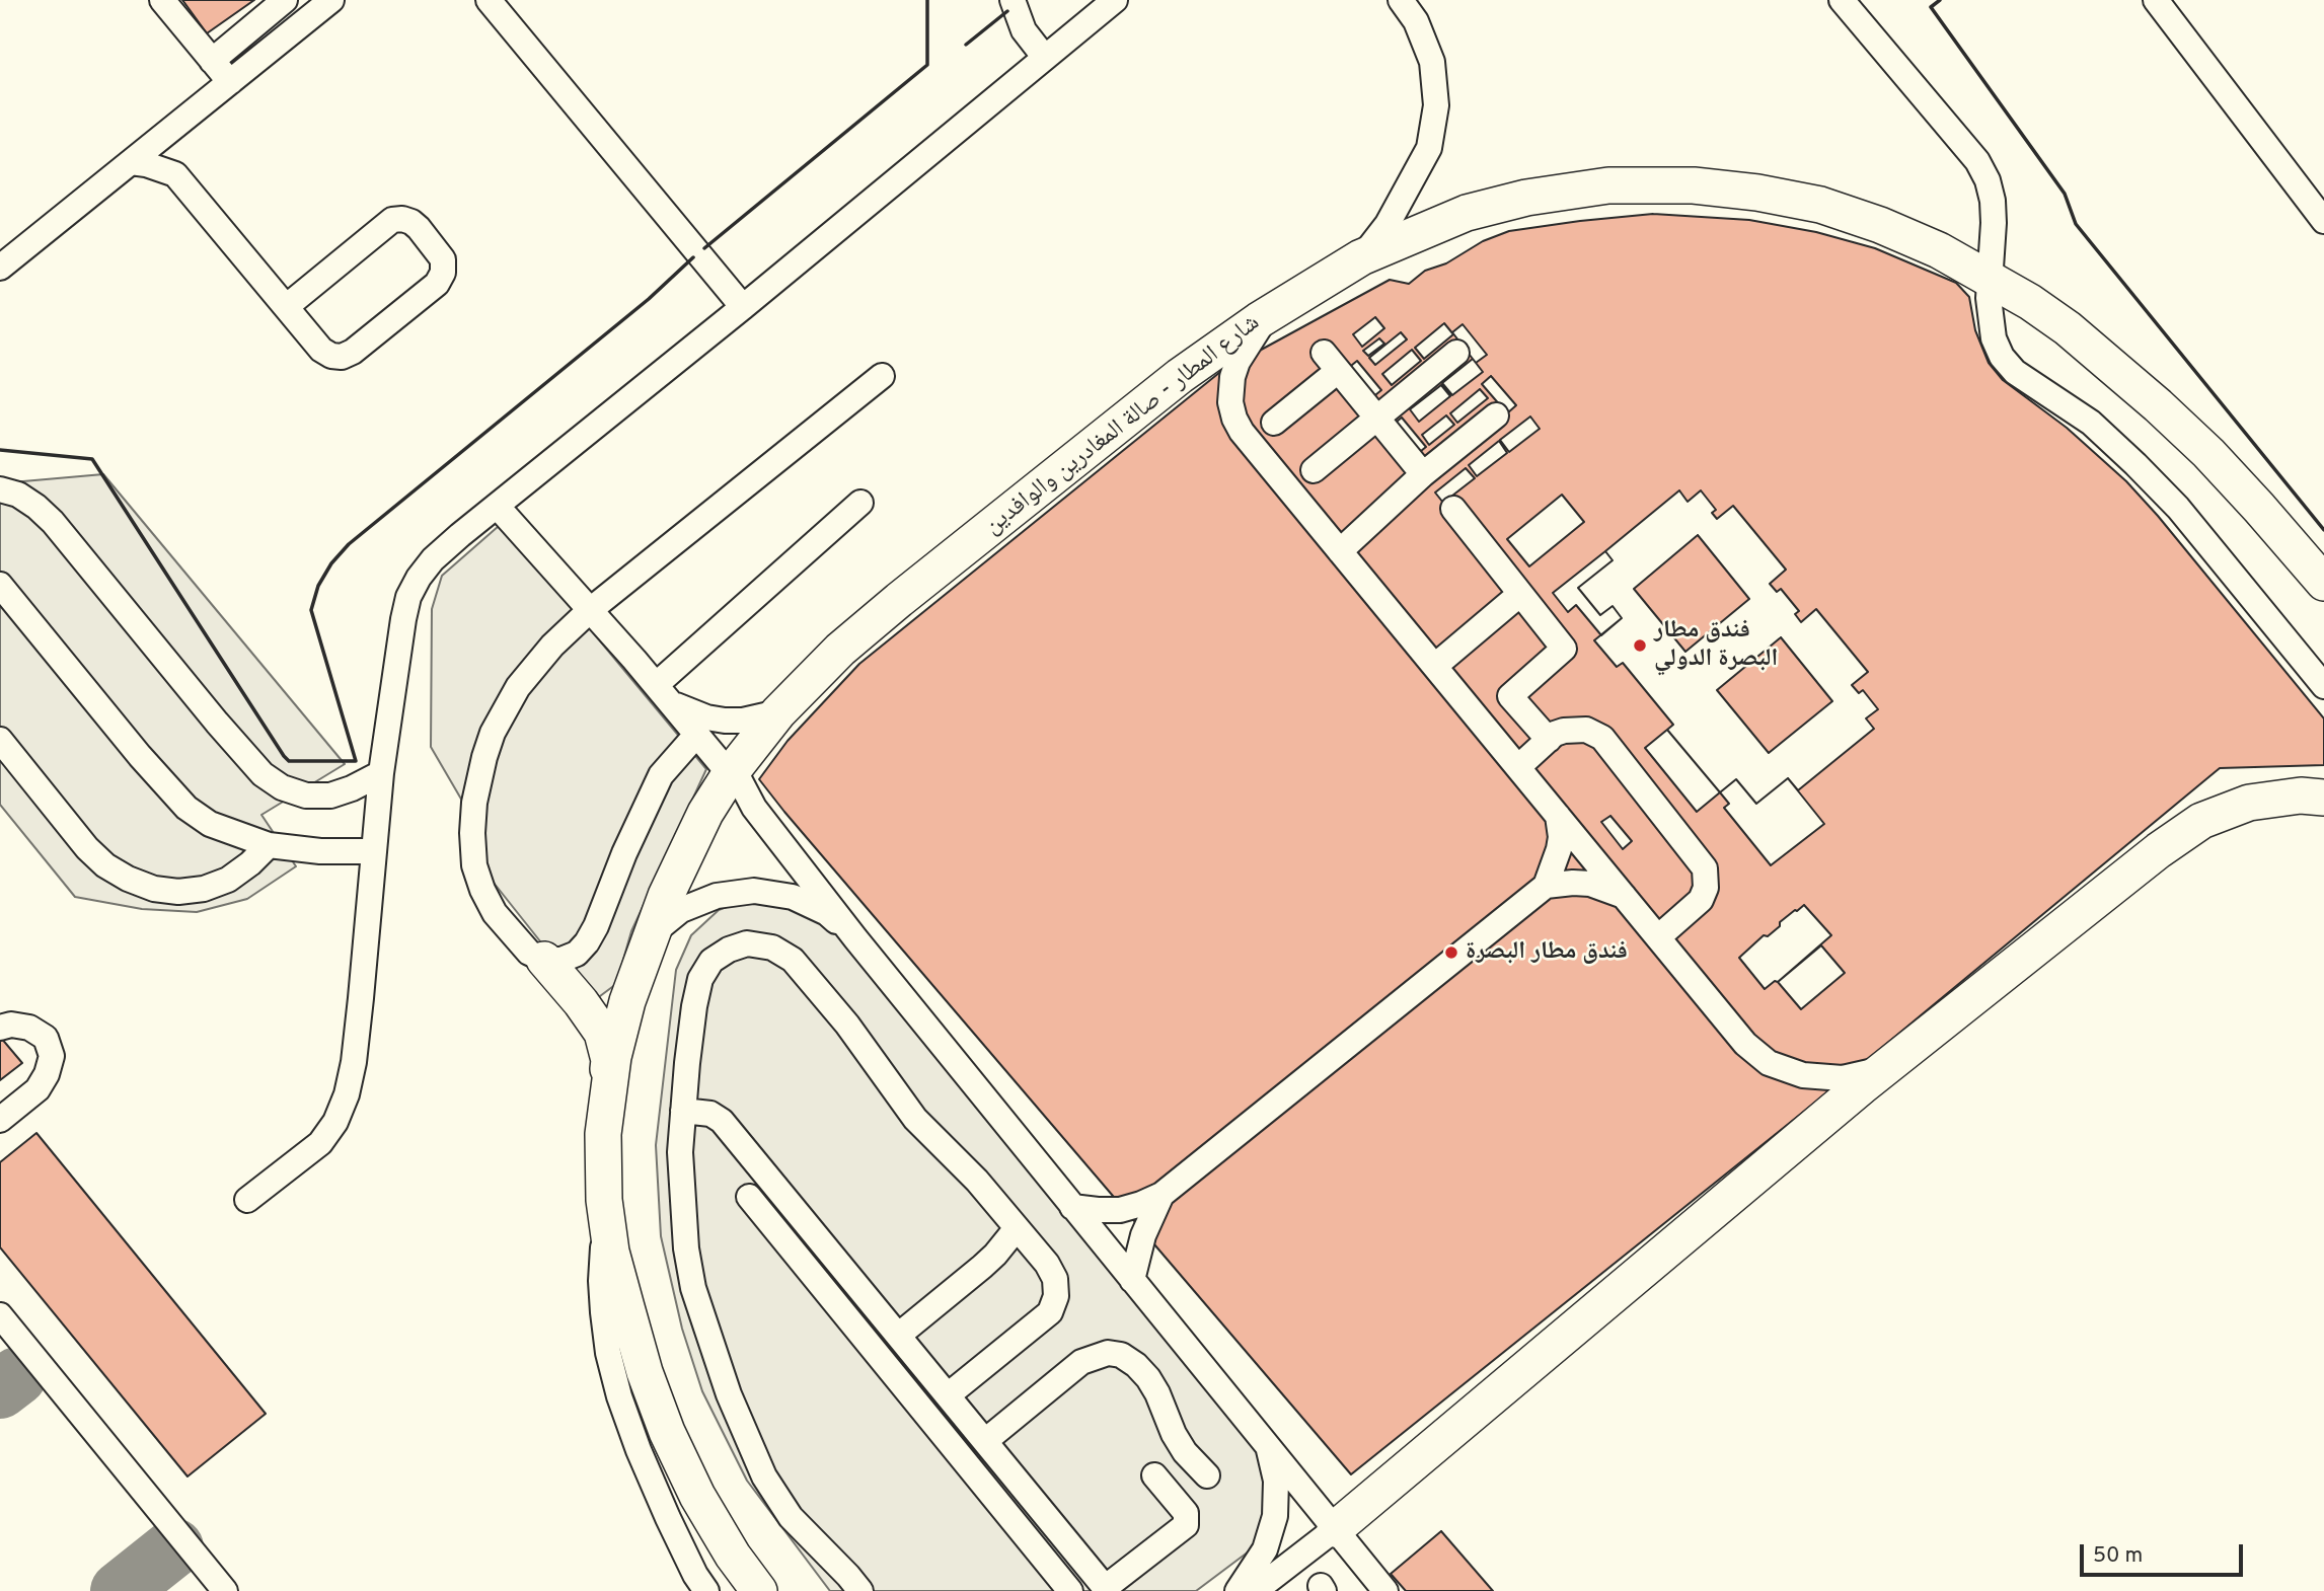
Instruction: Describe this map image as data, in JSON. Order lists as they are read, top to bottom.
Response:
{
  "streets": {
    "highway": ["شارع المطار - صالة المغادرين والوافدين"]
  },
  "places": ["فندق مطار البصرة الدولي", "فندق مطار البصرة"],
  "scale_bar": "50 m"
}
